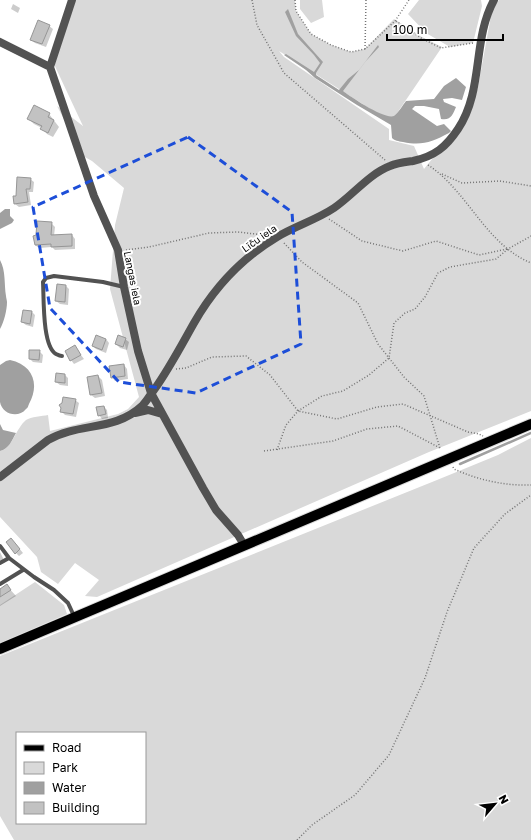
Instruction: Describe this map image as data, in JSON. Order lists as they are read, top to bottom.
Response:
{
  "streets": {
    "street": ["Līču iela", "Langas iela"]
  },
  "crossings": [
    ["Līču iela", "Langas iela"]
  ],
  "legend": [
    "Road",
    "Park",
    "Water",
    "Building"
  ],
  "scale_bar": "100 m",
  "north": "top right"
}
